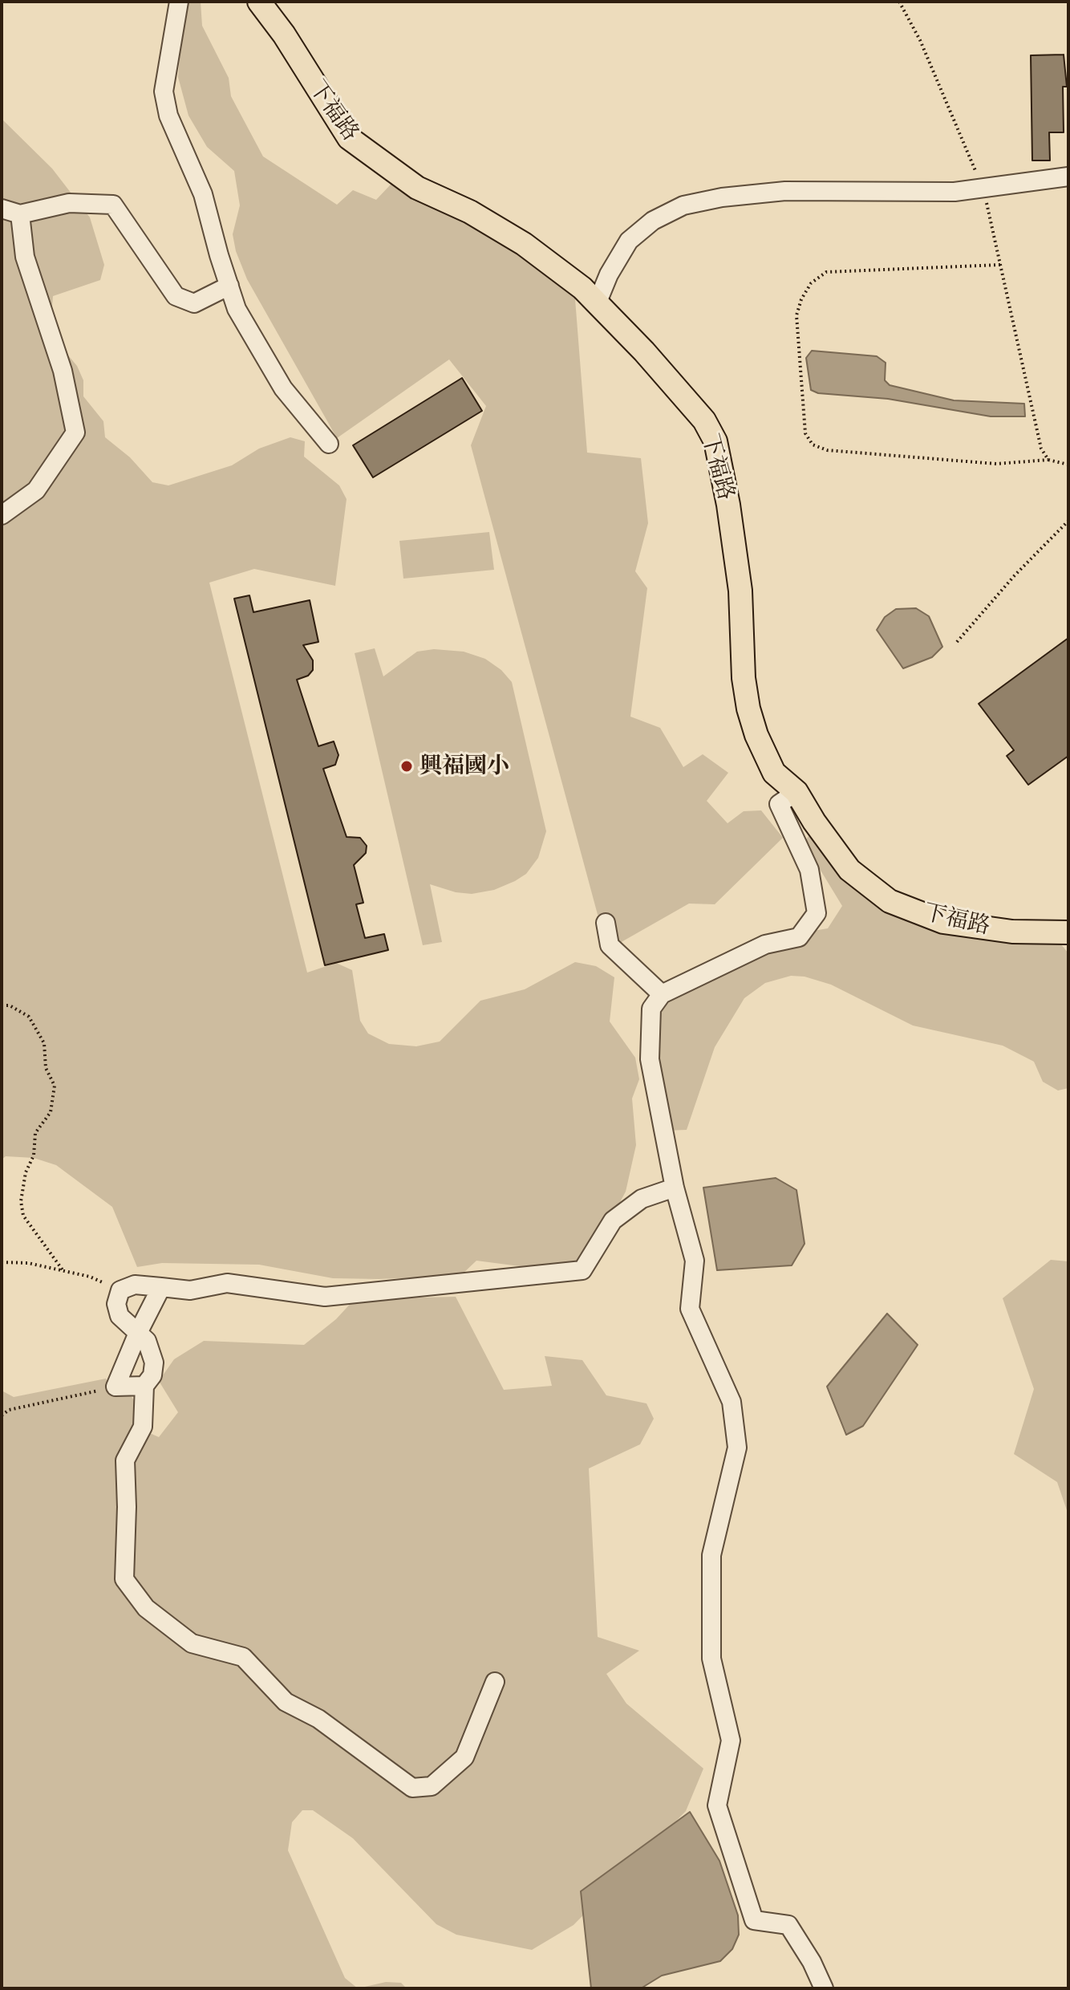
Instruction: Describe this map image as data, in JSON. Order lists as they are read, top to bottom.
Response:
{
  "streets": {
    "main road": ["下福路"]
  },
  "places": ["興福國小"]
}
